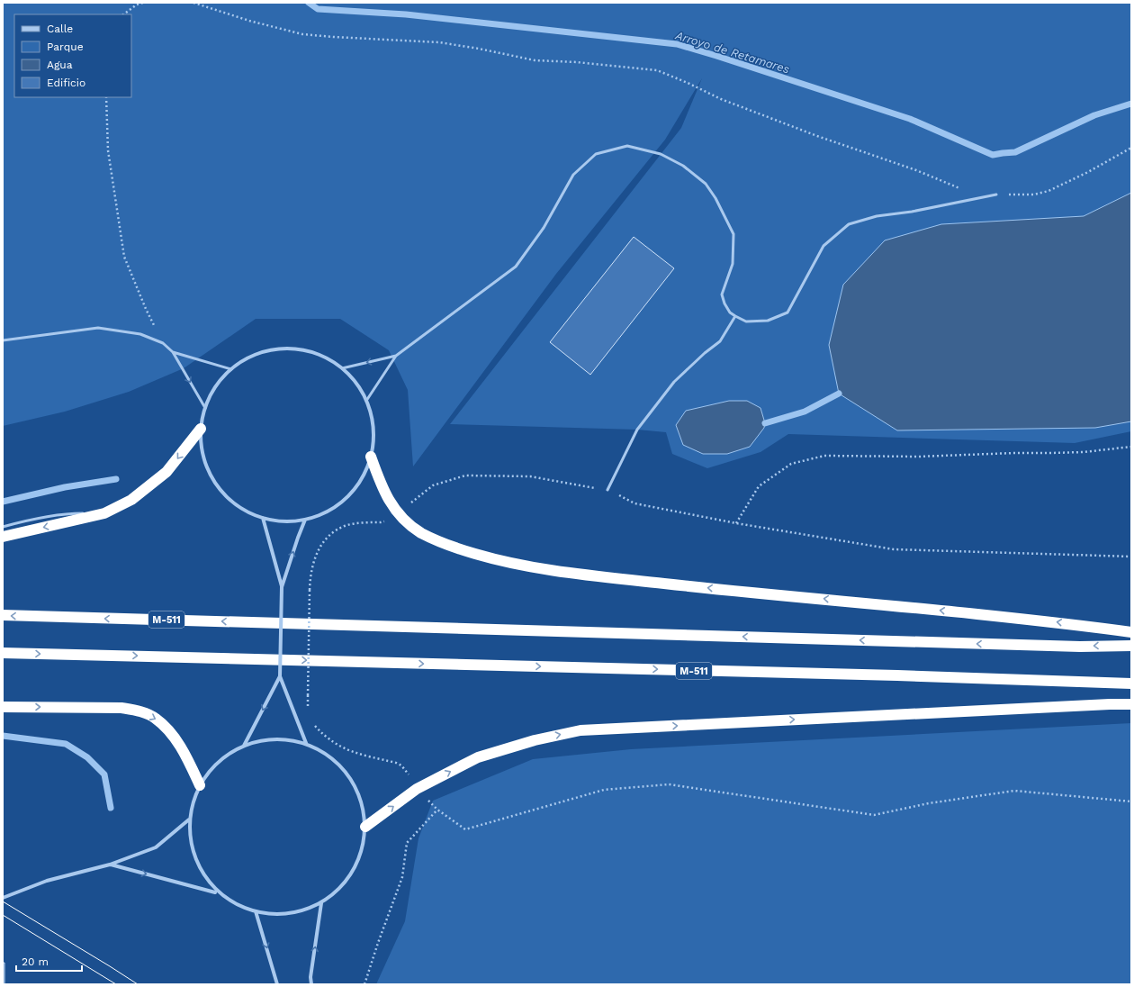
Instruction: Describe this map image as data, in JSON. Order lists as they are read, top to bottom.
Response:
{
  "streets": {
    "highway": ["M-511"]
  },
  "water": ["Arroyo de Retamares"],
  "legend": [
    "Calle",
    "Parque",
    "Agua",
    "Edificio"
  ],
  "scale_bar": "20 m"
}
